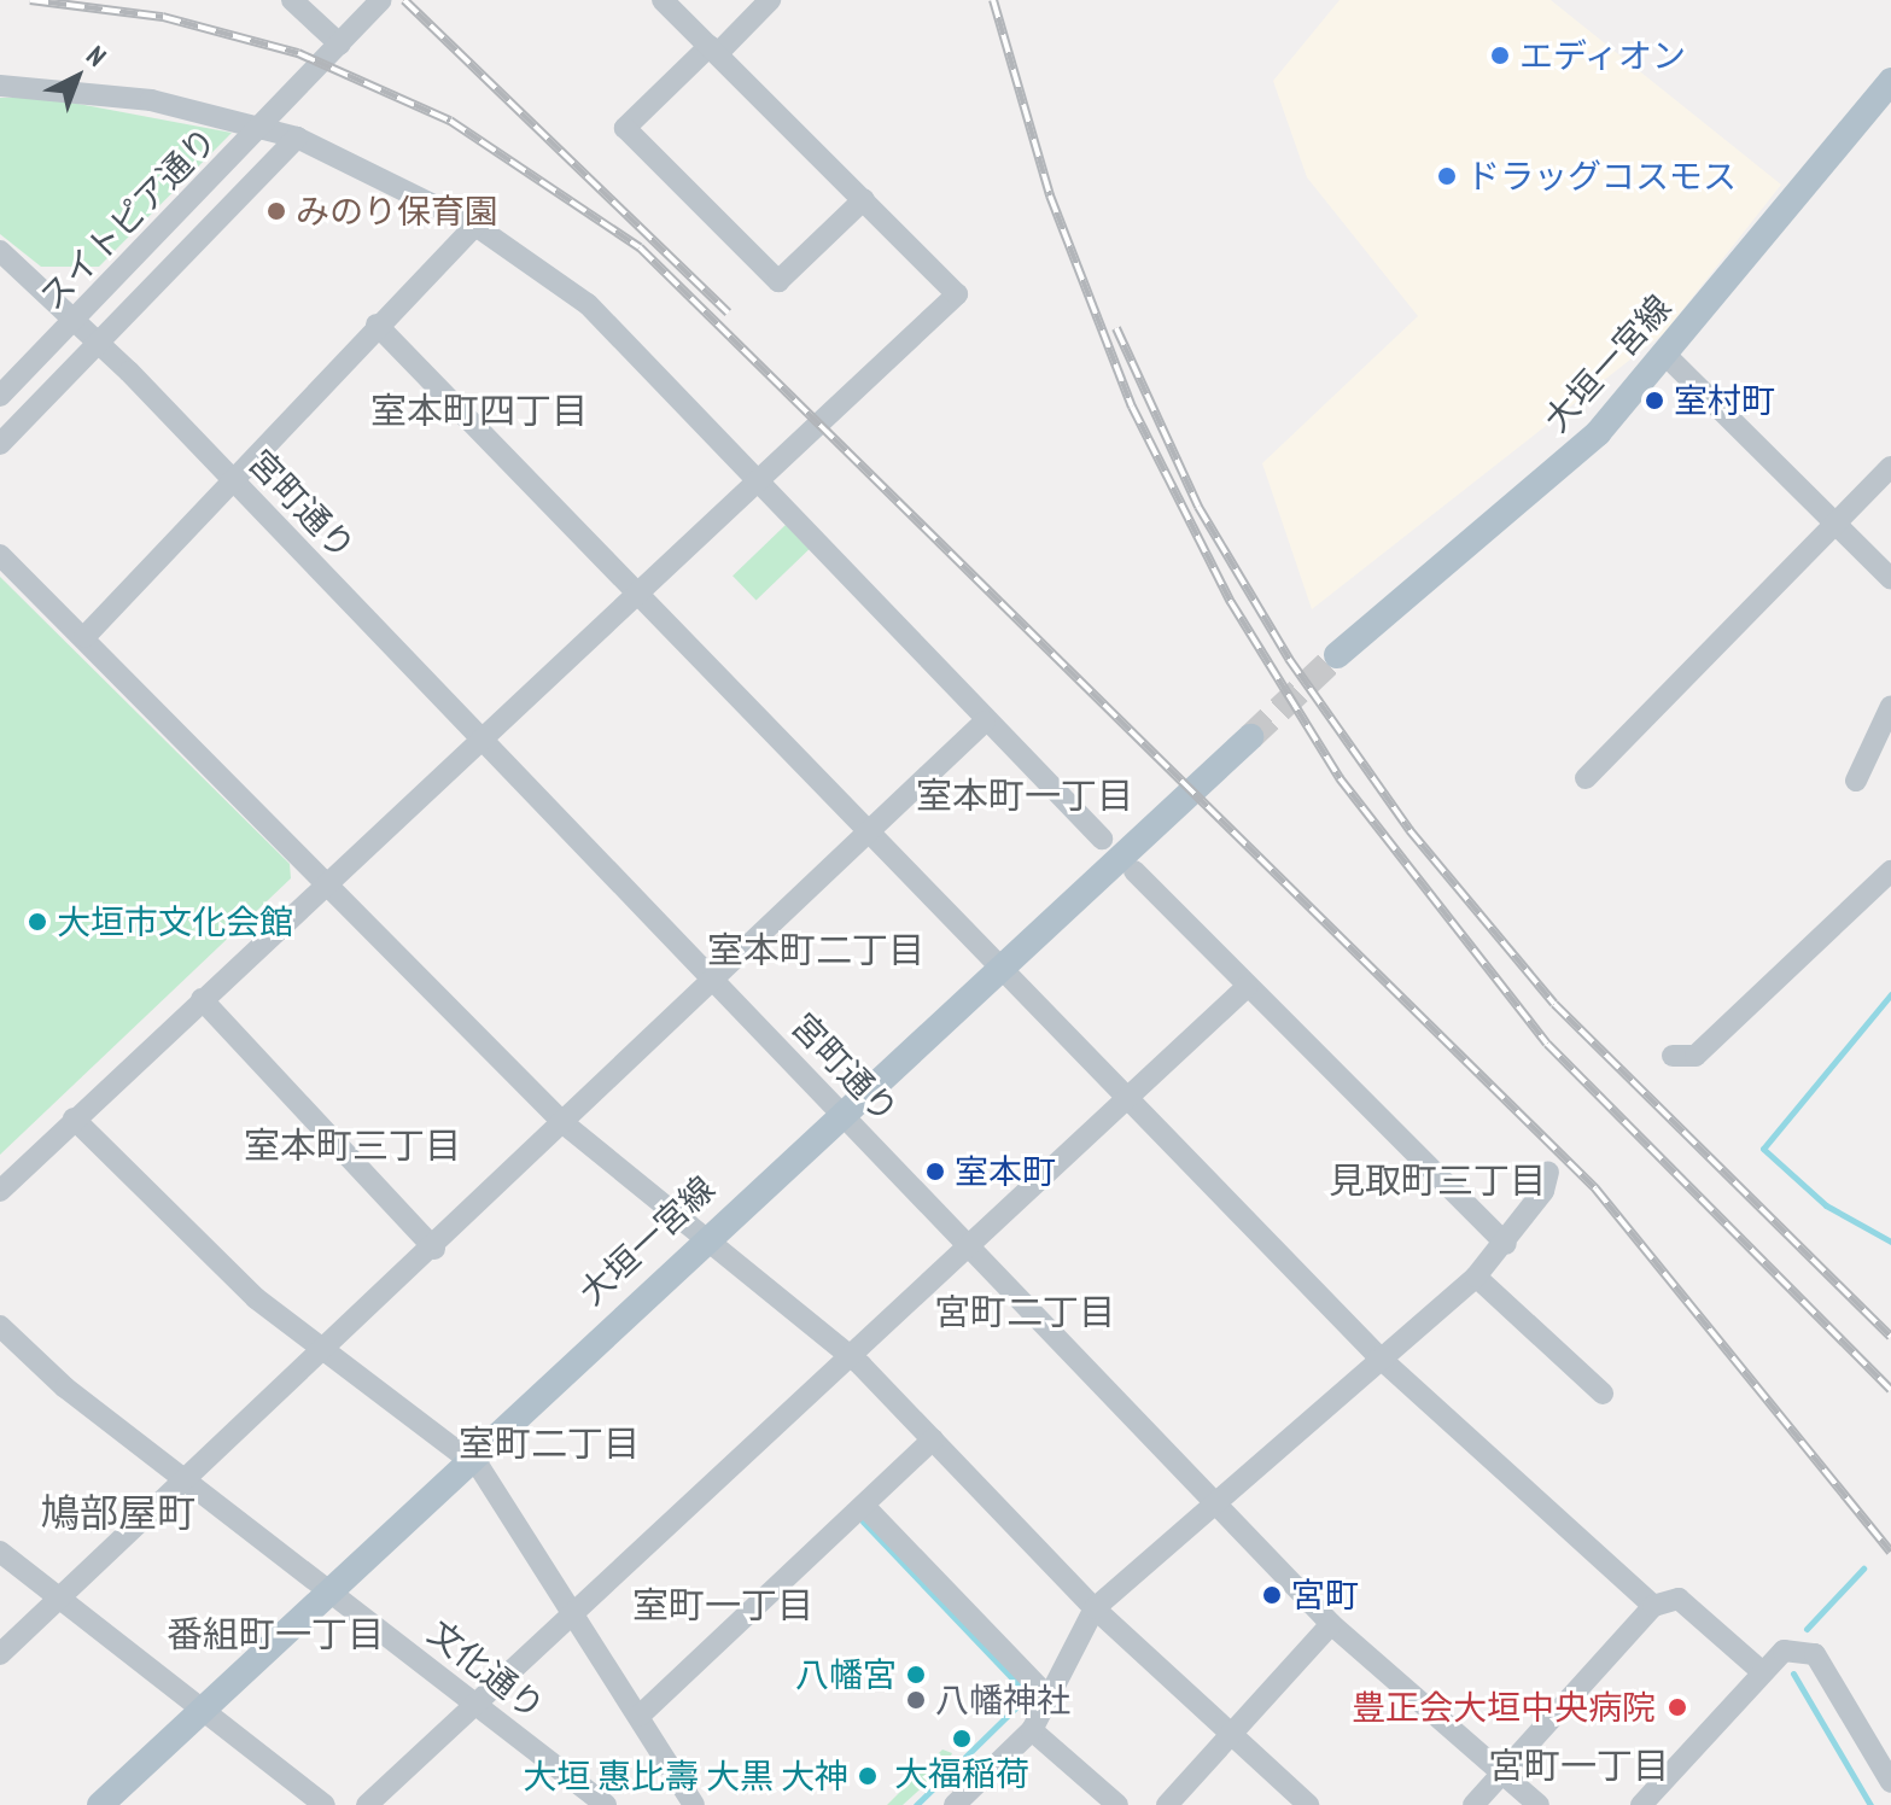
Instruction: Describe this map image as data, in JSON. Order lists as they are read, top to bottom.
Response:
{
  "streets": {
    "main road": ["大垣一宮線"],
    "street": ["スイトピア通り", "宮町通り", "文化通り"]
  },
  "crossings": [
    ["スイトピア通り", "宮町通り"],
    ["大垣一宮線", "宮町通り"],
    ["大垣一宮線", "文化通り"]
  ],
  "districts": [
    "室本町四丁目",
    "室本町一丁目",
    "室本町二丁目",
    "室本町三丁目",
    "見取町三丁目",
    "宮町二丁目",
    "室町二丁目",
    "鳩部屋町",
    "室町一丁目",
    "番組町一丁目",
    "宮町一丁目"
  ],
  "places": [
    "エディオン",
    "ドラッグコスモス",
    "みのり保育園",
    "室村町",
    "大垣市文化会館",
    "室本町",
    "宮町",
    "八幡宮",
    "八幡神社",
    "豊正会大垣中央病院",
    "大福稲荷",
    "大垣 惠比壽 大黒 大神"
  ],
  "north": "top right"
}
